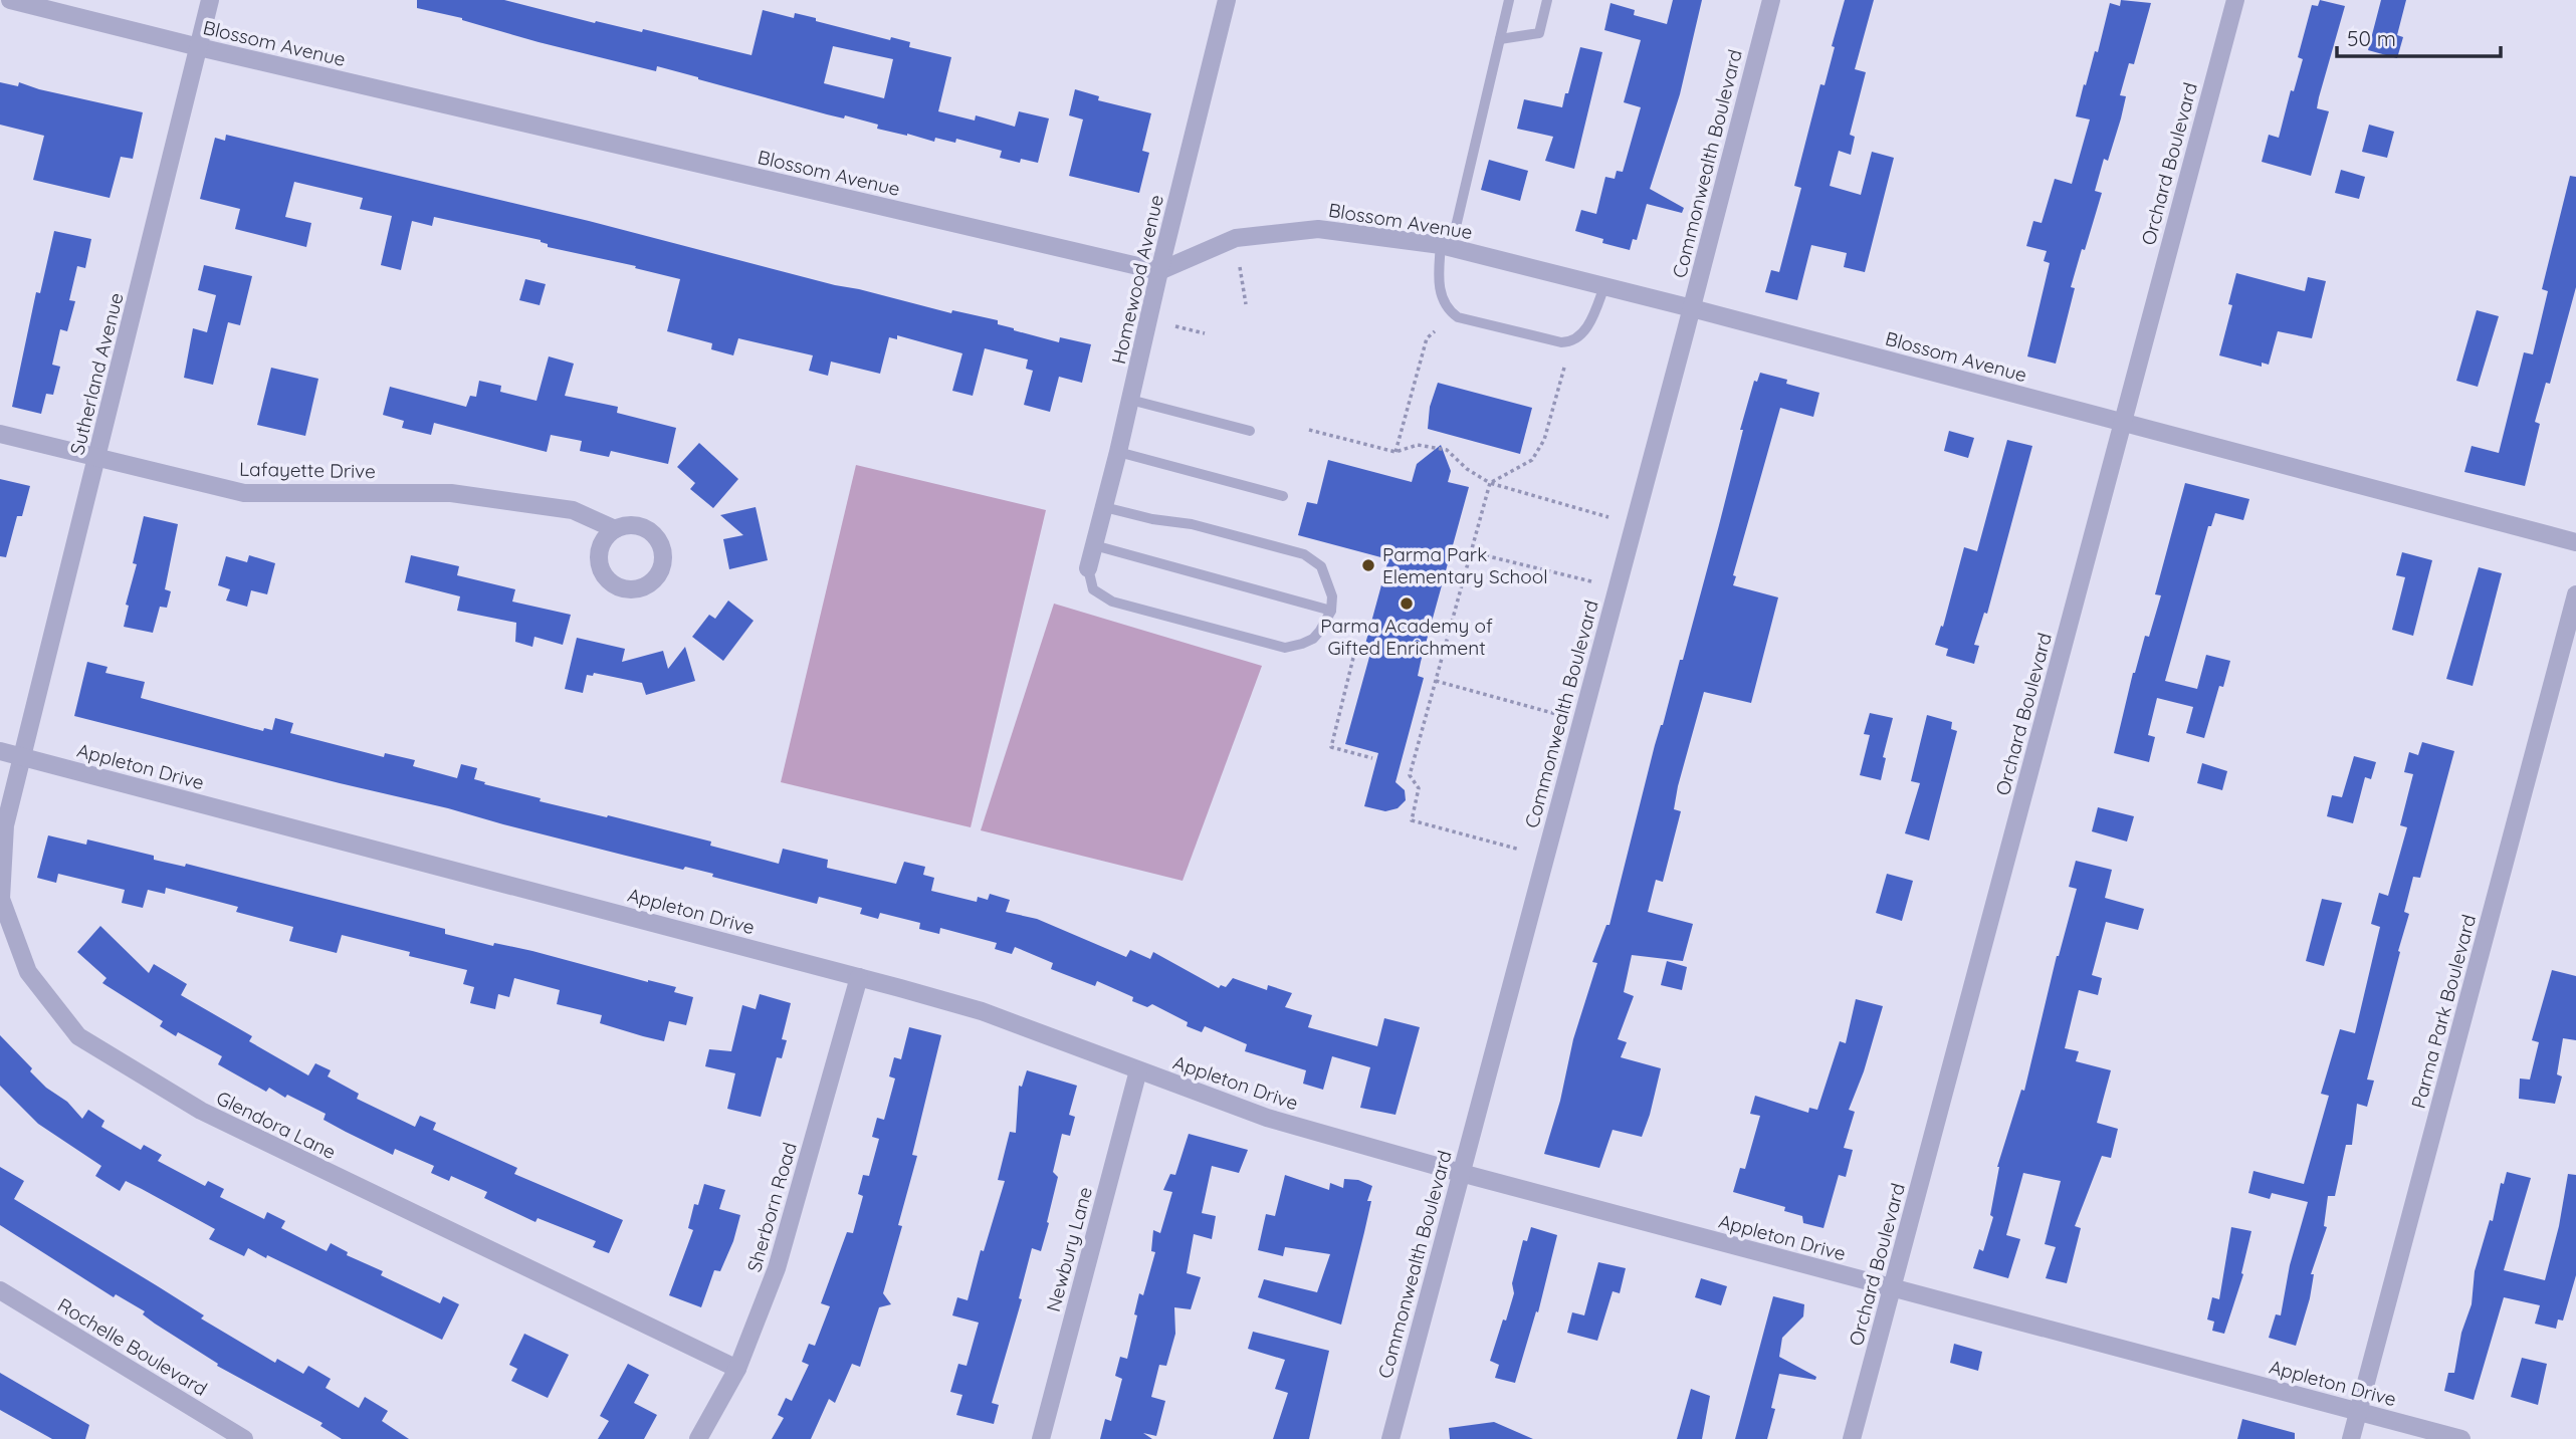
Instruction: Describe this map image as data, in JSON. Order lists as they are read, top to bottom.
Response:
{
  "streets": {
    "street": [
      "Blossom Avenue",
      "Commonwealth Boulevard",
      "Orchard Boulevard",
      "Homewood Avenue",
      "Sutherland Avenue",
      "Lafayette Drive",
      "Appleton Drive",
      "Parma Park Boulevard",
      "Glendora Lane",
      "Sherborn Road",
      "Newbury Lane",
      "Rochelle Boulevard"
    ]
  },
  "crossings": [
    ["Blossom Avenue", "Commonwealth Boulevard"],
    ["Blossom Avenue", "Orchard Boulevard"],
    ["Blossom Avenue", "Homewood Avenue"],
    ["Blossom Avenue", "Sutherland Avenue"],
    ["Commonwealth Boulevard", "Appleton Drive"],
    ["Orchard Boulevard", "Appleton Drive"],
    ["Sutherland Avenue", "Lafayette Drive"],
    ["Sutherland Avenue", "Appleton Drive"],
    ["Sutherland Avenue", "Glendora Lane"],
    ["Appleton Drive", "Parma Park Boulevard"],
    ["Appleton Drive", "Glendora Lane"],
    ["Appleton Drive", "Sherborn Road"],
    ["Appleton Drive", "Newbury Lane"],
    ["Glendora Lane", "Sherborn Road"]
  ],
  "places": ["Parma Park Elementary School", "Parma Academy of Gifted Enrichment"],
  "scale_bar": "50 m"
}
